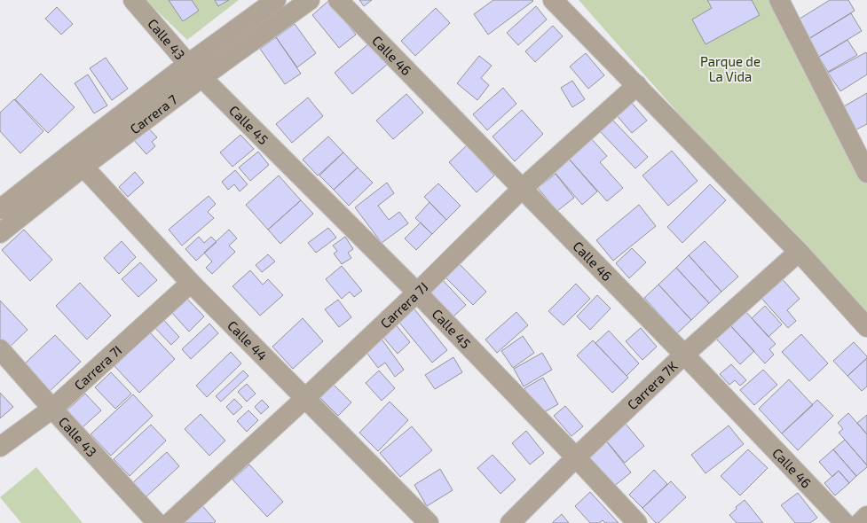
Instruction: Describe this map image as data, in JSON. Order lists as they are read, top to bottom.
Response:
{
  "streets": {
    "street": [
      "Calle 43",
      "Calle 46",
      "Carrera 7",
      "Calle 45",
      "Carrera 7J",
      "Calle 44",
      "Carrera 7I",
      "Carrera 7K"
    ]
  },
  "crossings": [
    ["Calle 43", "Carrera 7"],
    ["Calle 43", "Calle 45"],
    ["Calle 43", "Carrera 7I"],
    ["Calle 46", "Carrera 7J"],
    ["Calle 46", "Carrera 7K"],
    ["Carrera 7", "Calle 45"],
    ["Carrera 7", "Calle 44"],
    ["Calle 45", "Carrera 7J"],
    ["Calle 45", "Carrera 7K"],
    ["Carrera 7J", "Calle 44"],
    ["Calle 44", "Carrera 7I"]
  ],
  "parks": ["Parque de La Vida"]
}
